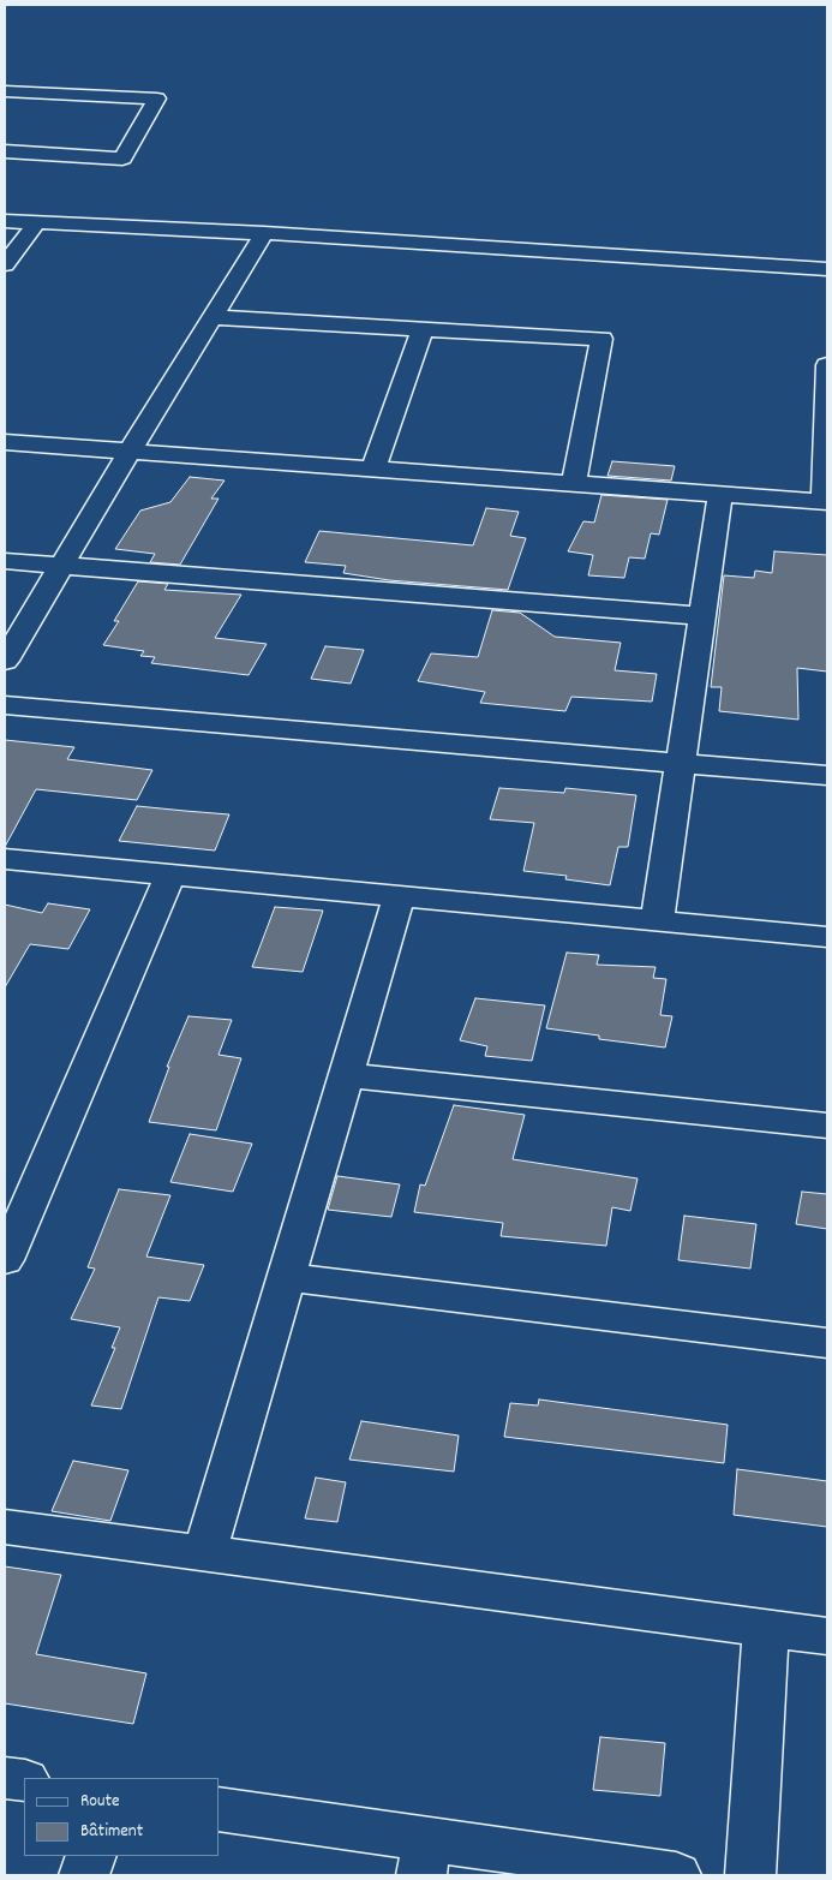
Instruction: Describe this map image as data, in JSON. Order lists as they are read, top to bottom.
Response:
{
  "legend": ["Route", "Bâtiment"]
}
